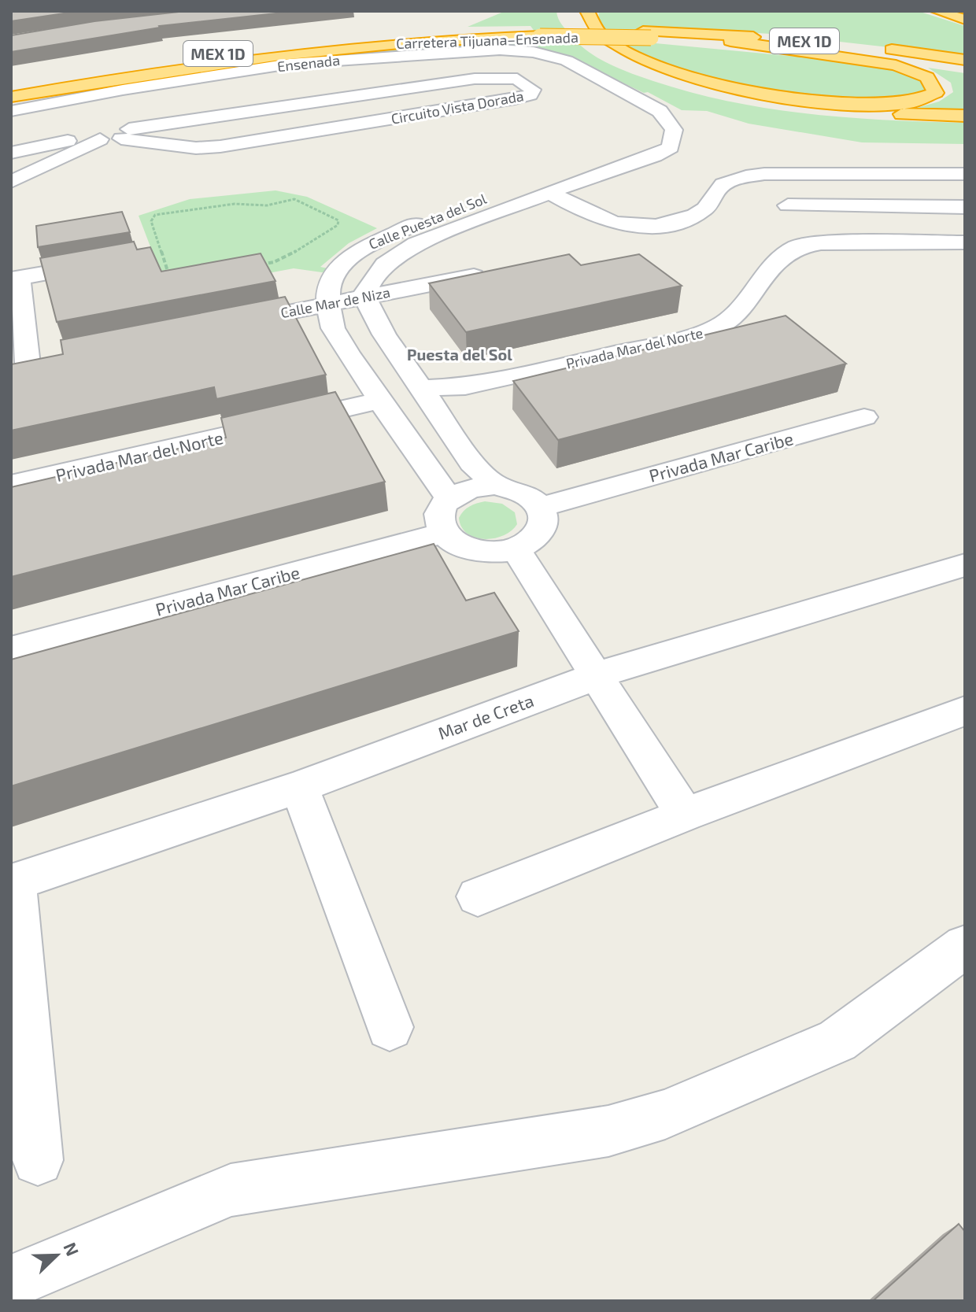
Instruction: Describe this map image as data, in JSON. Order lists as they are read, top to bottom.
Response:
{
  "streets": {
    "highway": ["Carretera Tijuana–Ensenada", "MEX 1D"],
    "street": [
      "Ensenada",
      "Circuito Vista Dorada",
      "Calle Puesta del Sol",
      "Calle Mar de Niza",
      "Privada Mar del Norte",
      "Privada Mar Caribe",
      "Mar de Creta"
    ]
  },
  "crossings": [
    ["Carretera Tijuana–Ensenada", "Ensenada"],
    ["Calle Puesta del Sol", "Calle Mar de Niza"],
    ["Calle Puesta del Sol", "Privada Mar del Norte"],
    ["Calle Puesta del Sol", "Privada Mar Caribe"]
  ],
  "districts": ["Puesta del Sol"],
  "north": "top right"
}
